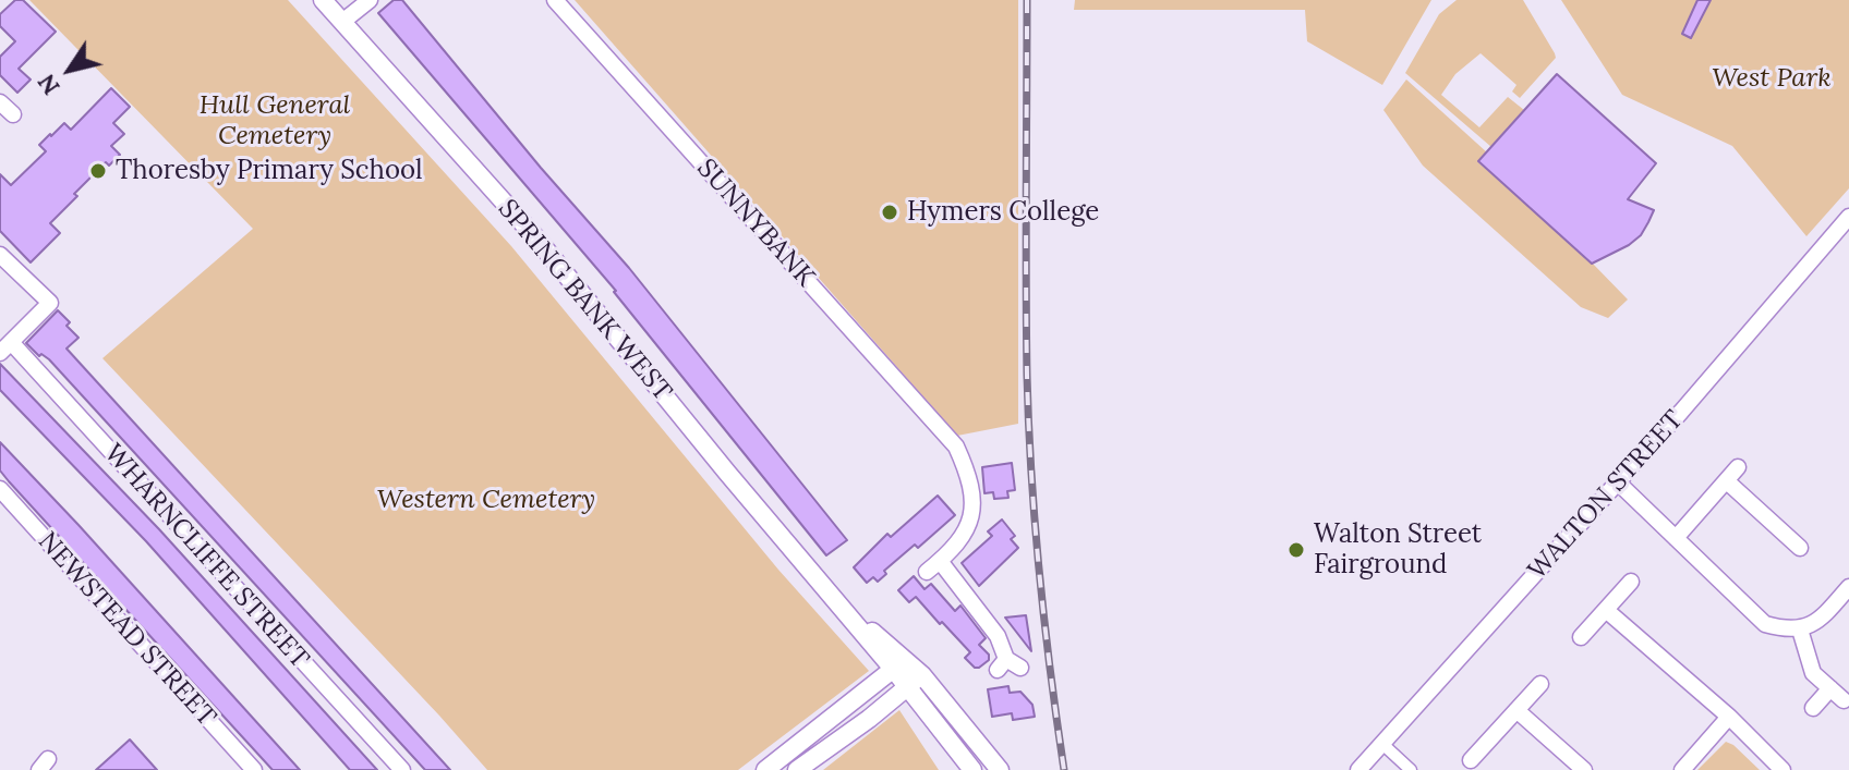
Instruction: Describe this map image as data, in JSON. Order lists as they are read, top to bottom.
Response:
{
  "streets": {
    "street": [
      "SUNNYBANK",
      "SPRING BANK WEST",
      "WALTON STREET",
      "WHARNCLIFFE STREET",
      "NEWSTEAD STREET"
    ]
  },
  "parks": ["West Park", "Hull General Cemetery", "Western Cemetery"],
  "places": ["Thoresby Primary School", "Hymers College", "Walton Street Fairground"],
  "north": "bottom left"
}
